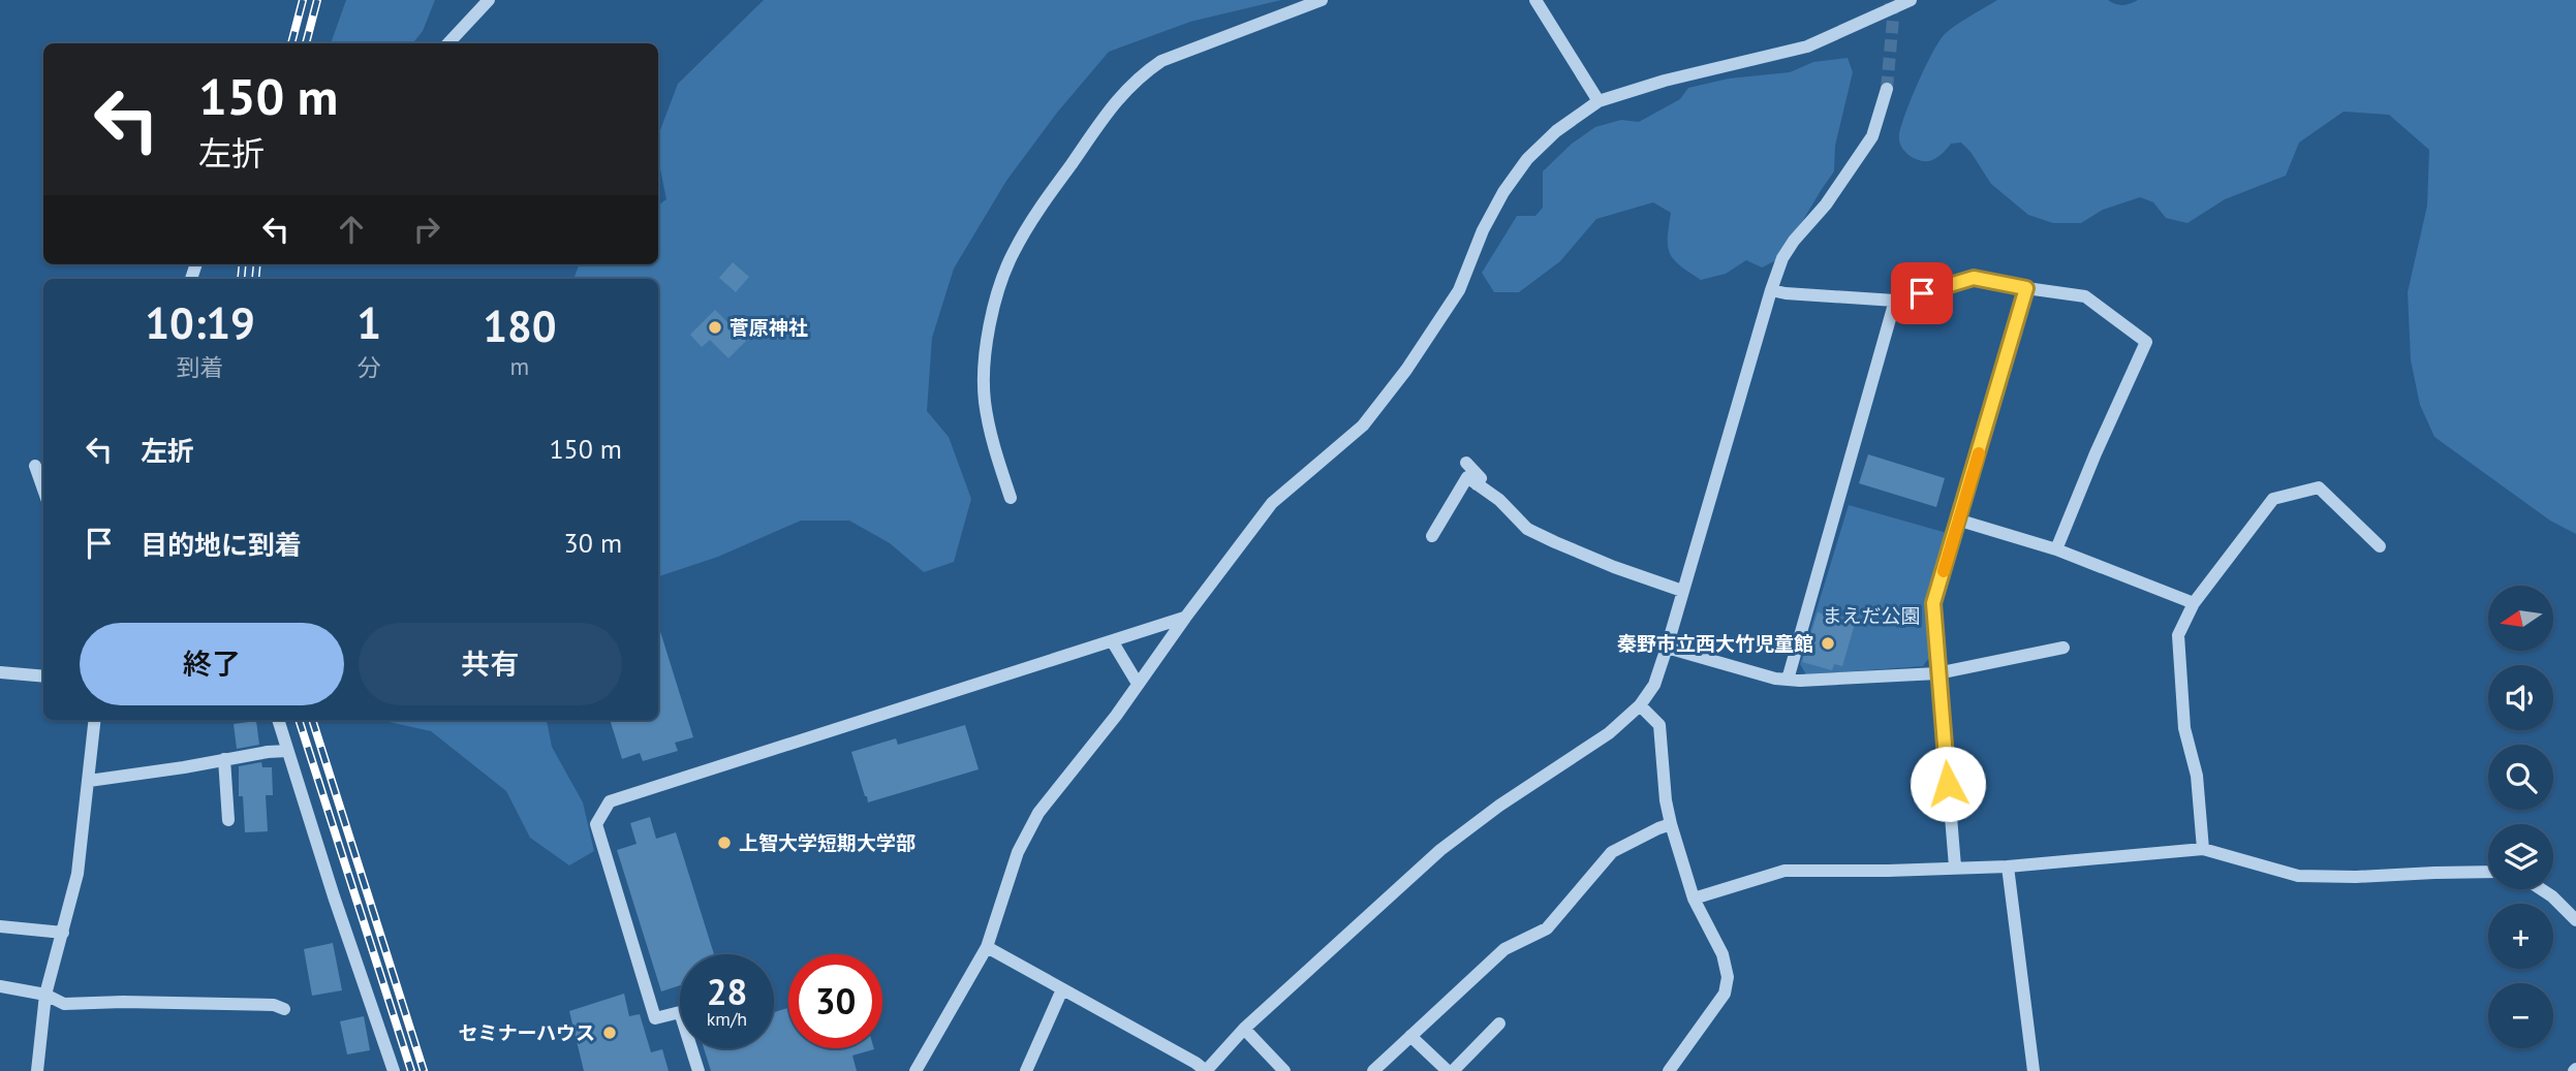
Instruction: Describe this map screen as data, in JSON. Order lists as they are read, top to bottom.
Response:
{
  "parks": ["まえだ公園"],
  "places": [
    "菅原神社",
    "秦野市立西大竹児童館",
    "上智大学短期大学部",
    "セミナーハウス"
  ],
  "north": "left",
  "page": {
    "turn": ["150 m", "左折"],
    "eta": [
      "10:19",
      "到着",
      "1",
      "分",
      "180",
      "m"
    ],
    "list": [
      {
        "name": "左折",
        "value": "150 m"
      },
      {
        "name": "目的地に到着",
        "value": "30 m"
      }
    ],
    "map_buttons": ["+", "−"],
    "buttons": ["終了", "共有"],
    "speed": "28 km/h",
    "limit": "30"
  }
}
